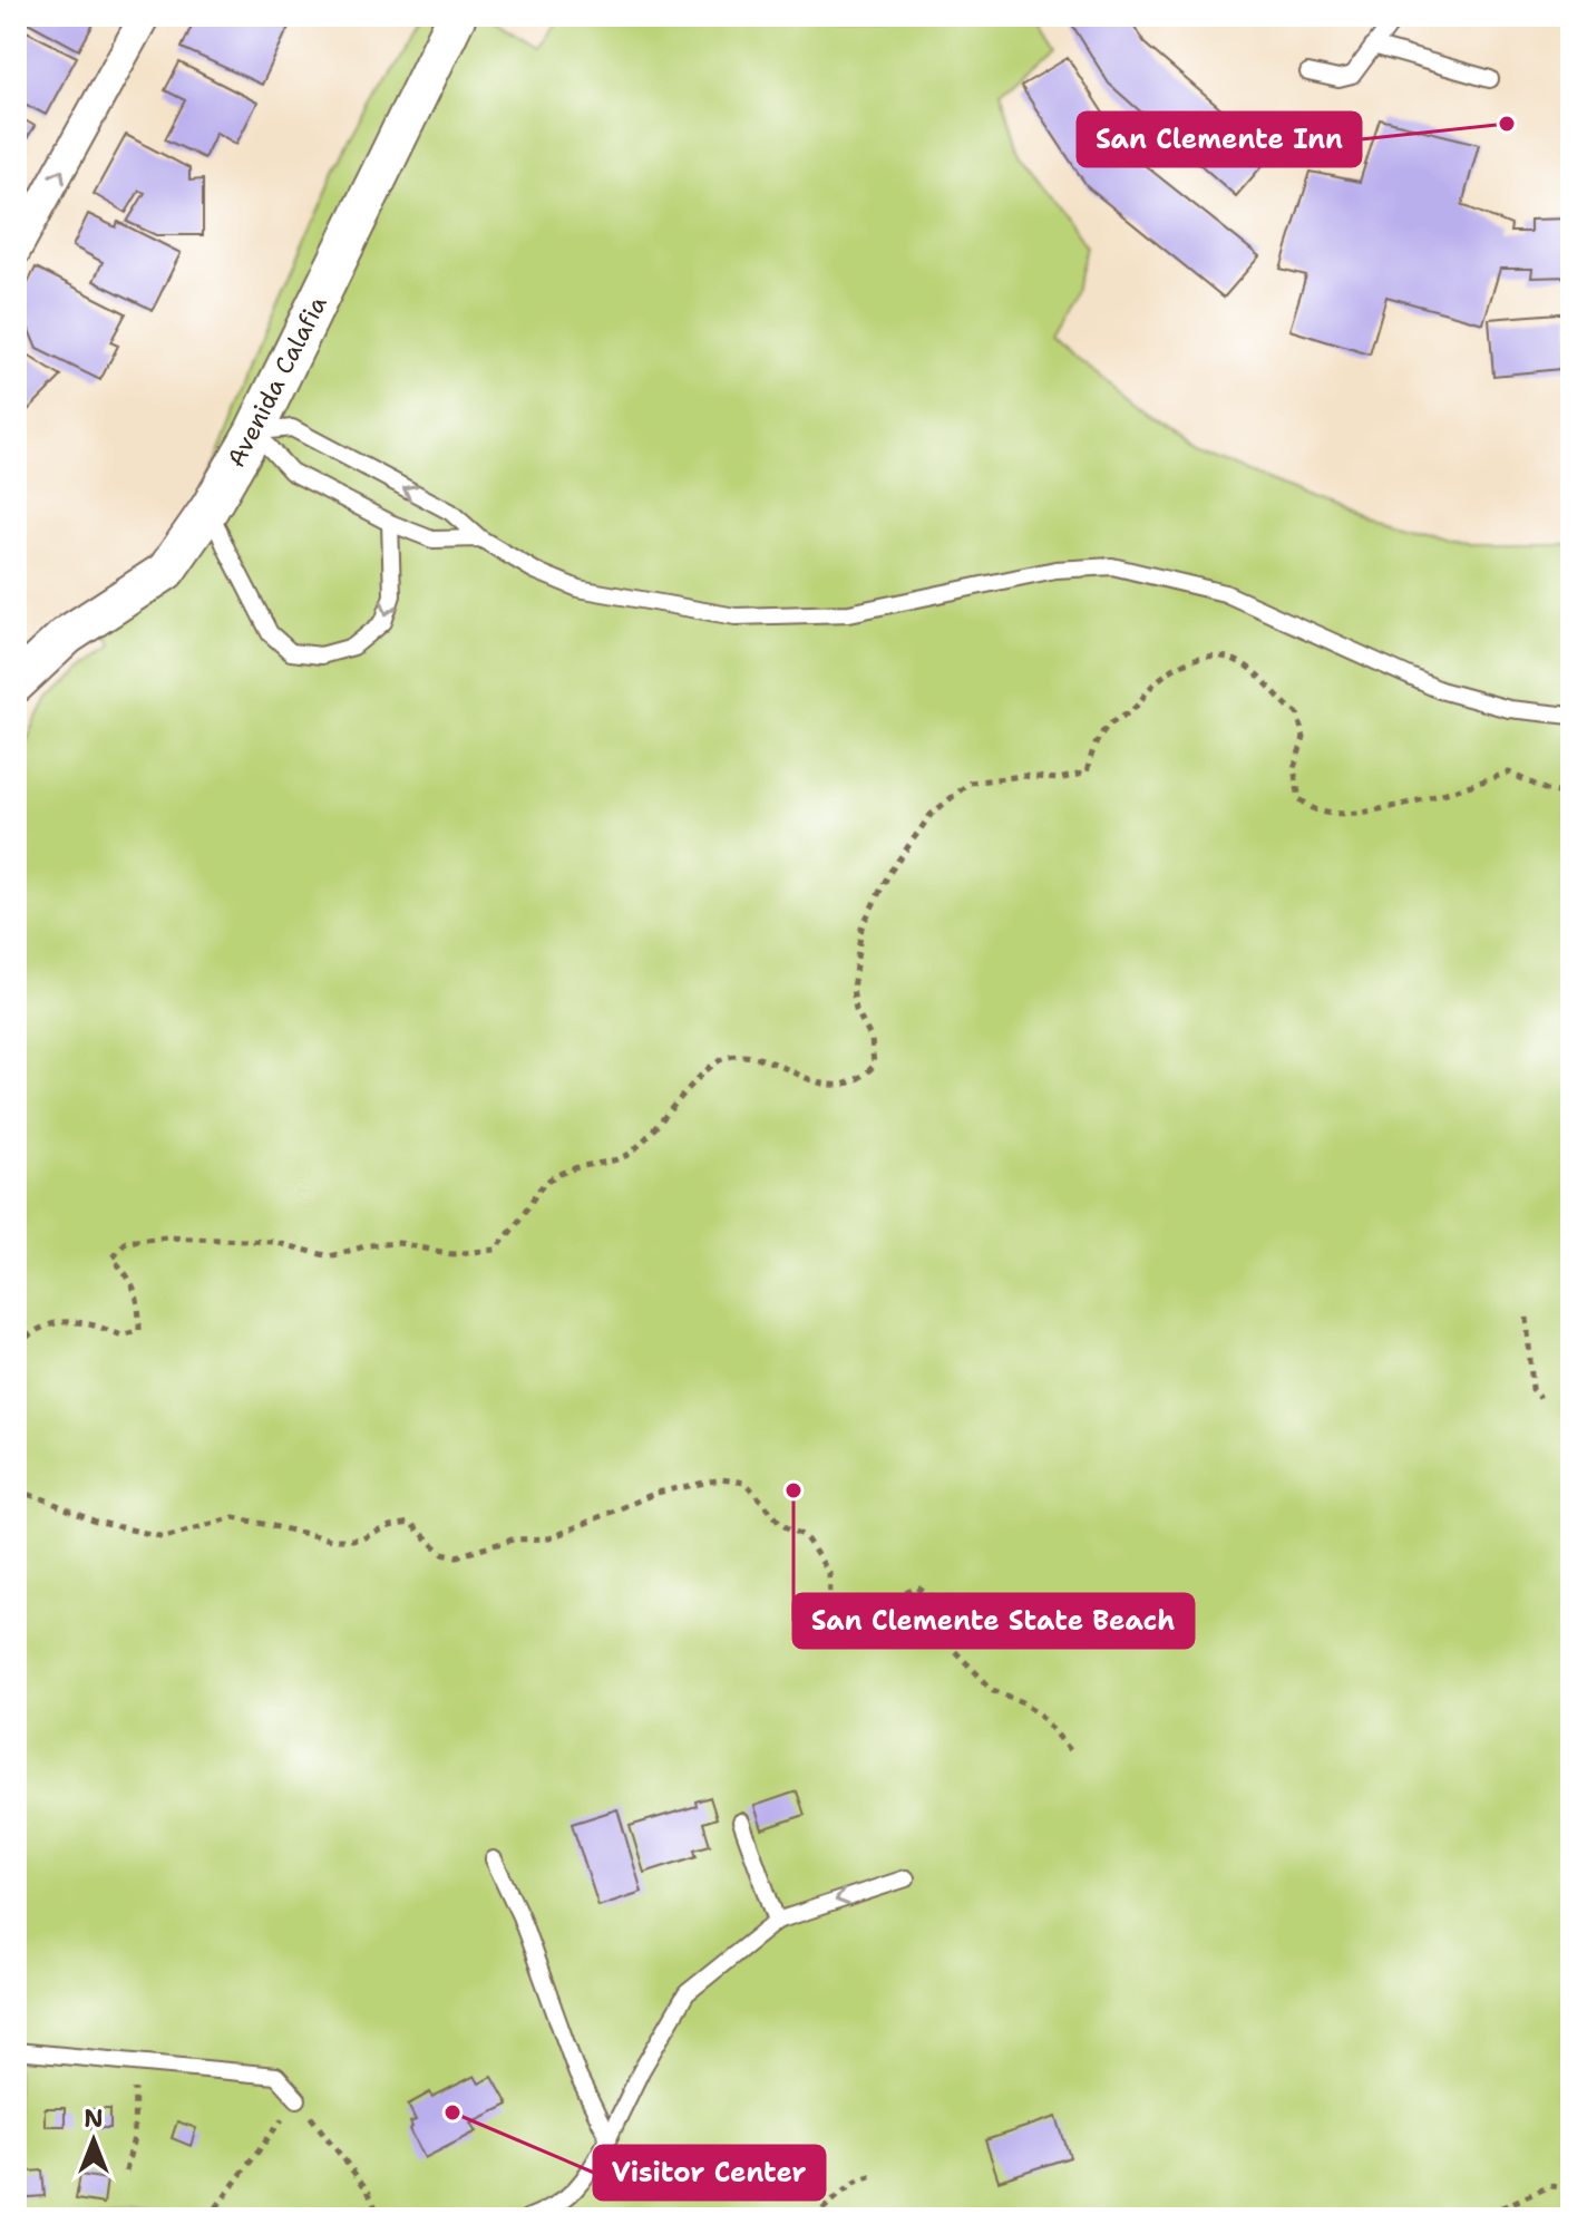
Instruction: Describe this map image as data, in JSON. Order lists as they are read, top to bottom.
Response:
{
  "streets": {
    "street": ["Avenida Calafia"]
  },
  "places": ["San Clemente Inn", "San Clemente State Beach", "Visitor Center"],
  "north": "top"
}
